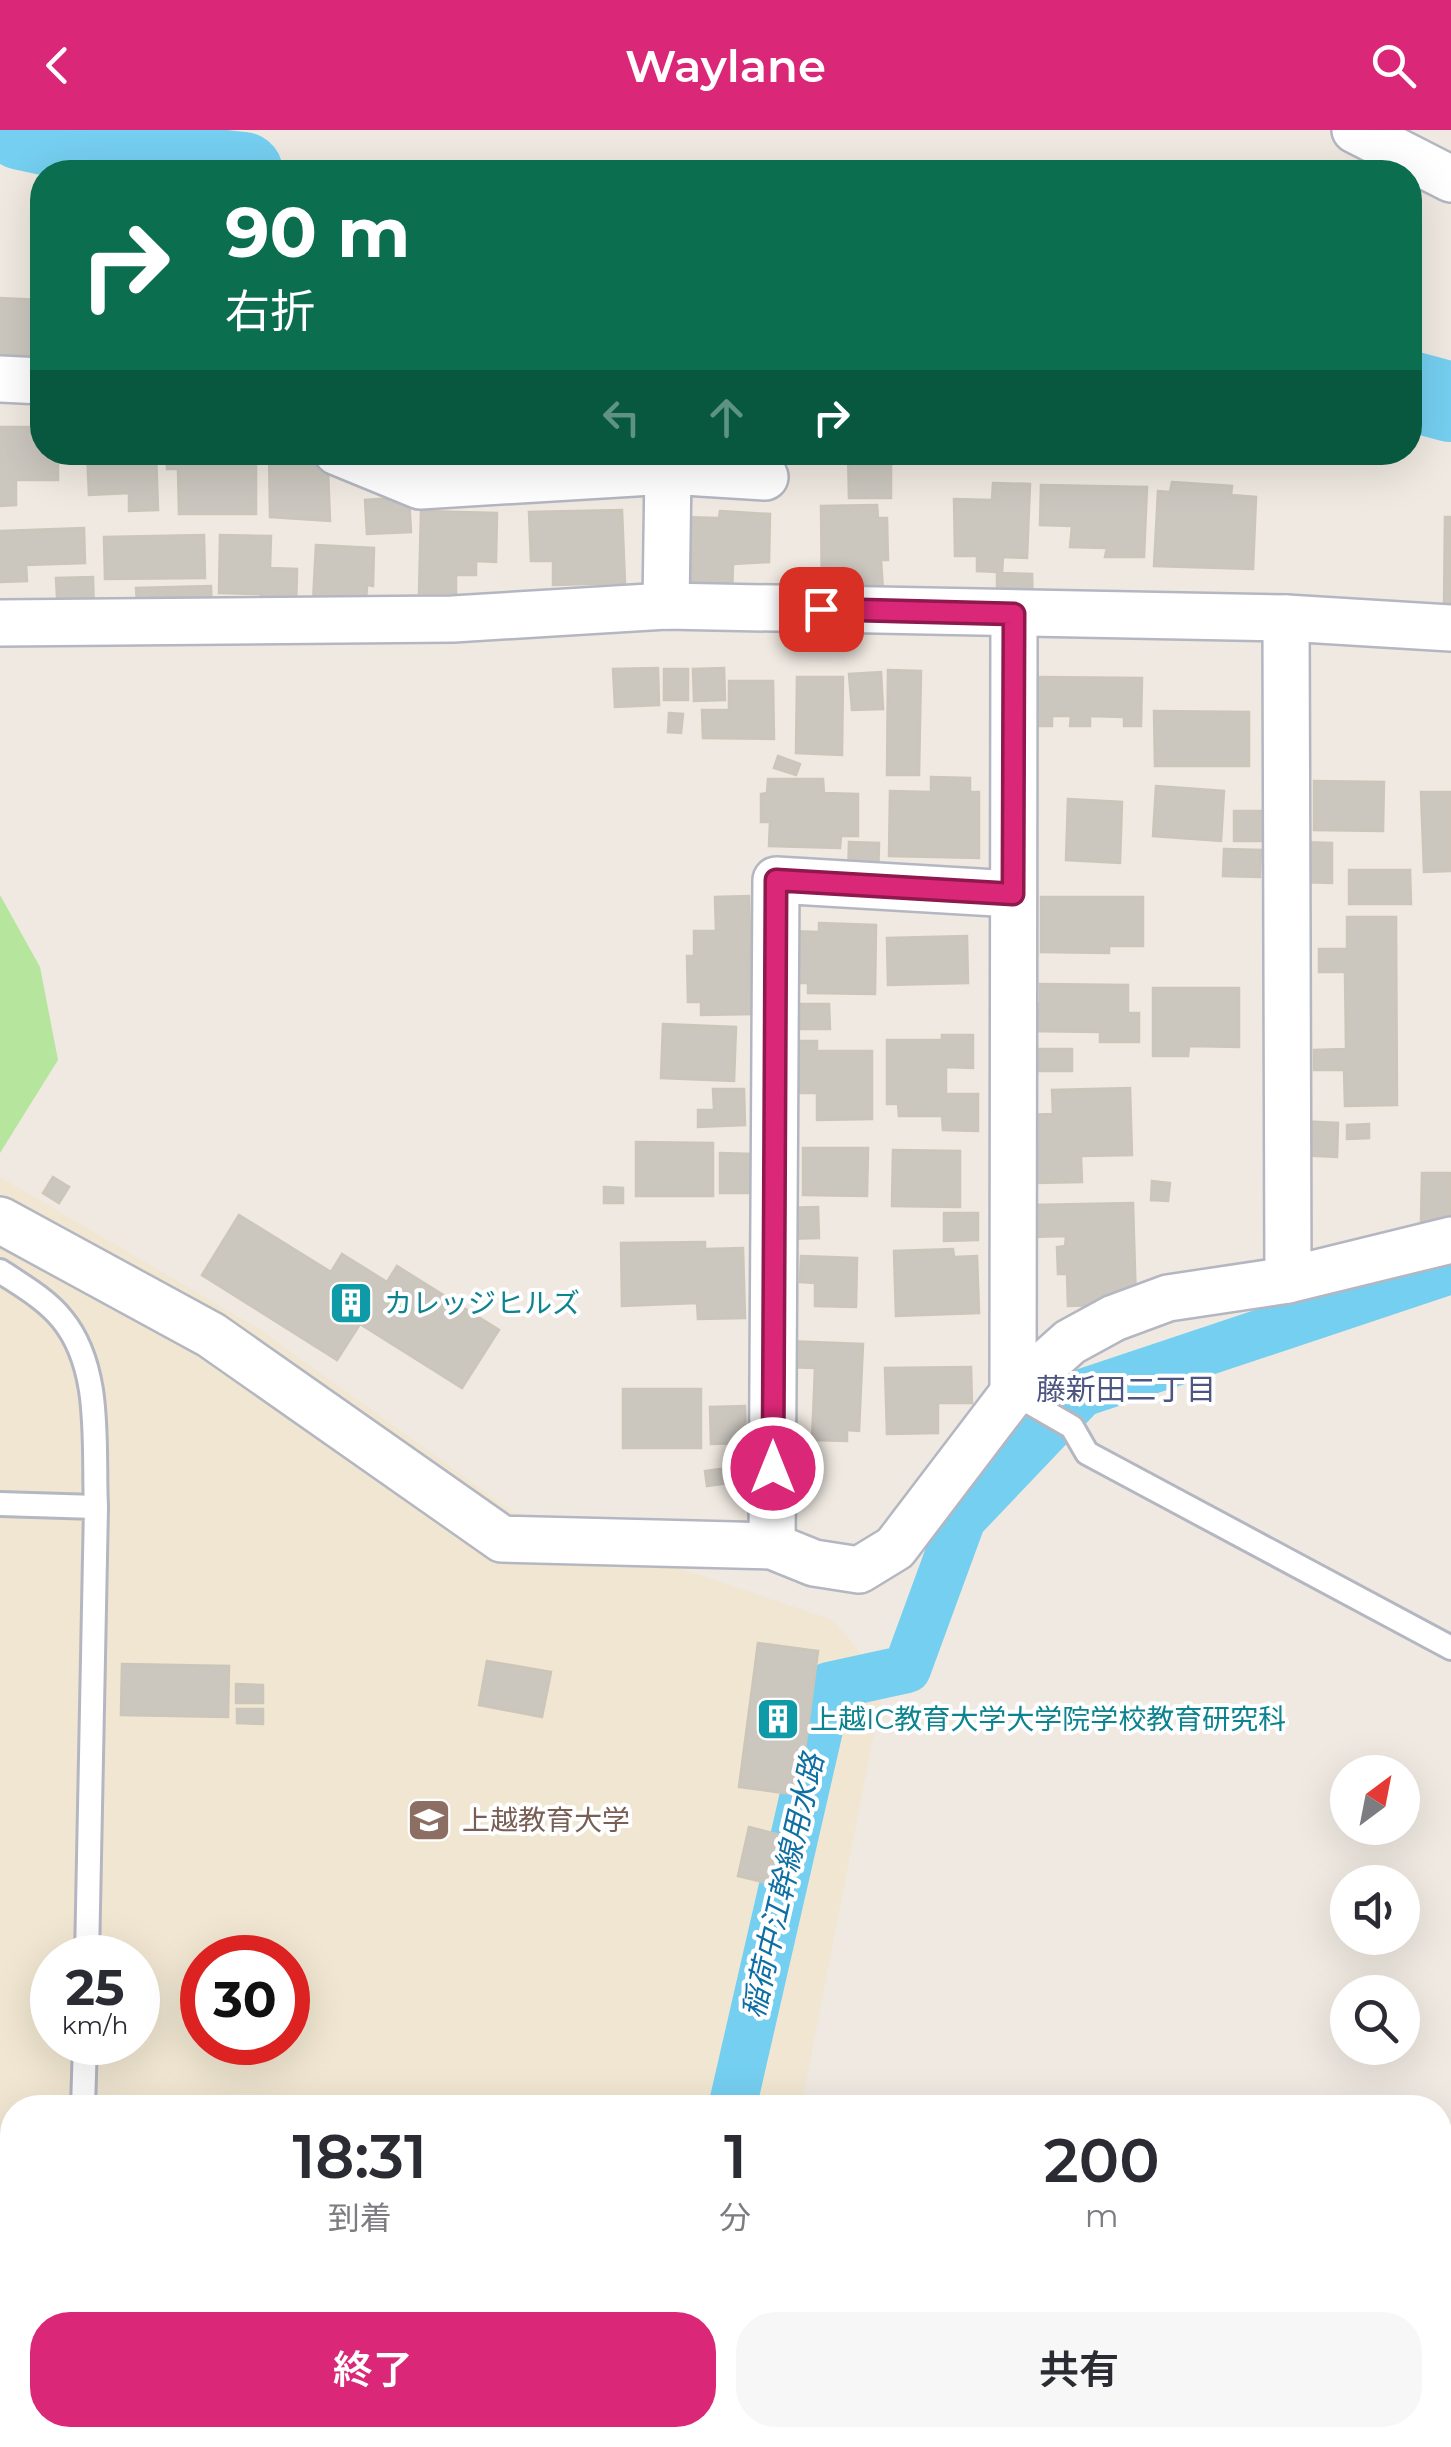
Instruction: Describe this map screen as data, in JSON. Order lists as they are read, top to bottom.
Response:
{
  "districts": ["藤新田二丁目"],
  "water": ["稲荷中江幹線用水路"],
  "places": {
    "building": ["カレッジヒルズ", "上越IC教育大学大学院学校教育研究科"],
    "school or university": ["上越教育大学"]
  },
  "north": "top right",
  "page": {
    "header": "Waylane",
    "turn": ["90 m", "右折"],
    "speed": "25 km/h",
    "limit": "30",
    "eta": [
      "18:31",
      "到着",
      "1",
      "分",
      "200",
      "m"
    ],
    "buttons": ["終了", "共有"]
  }
}
